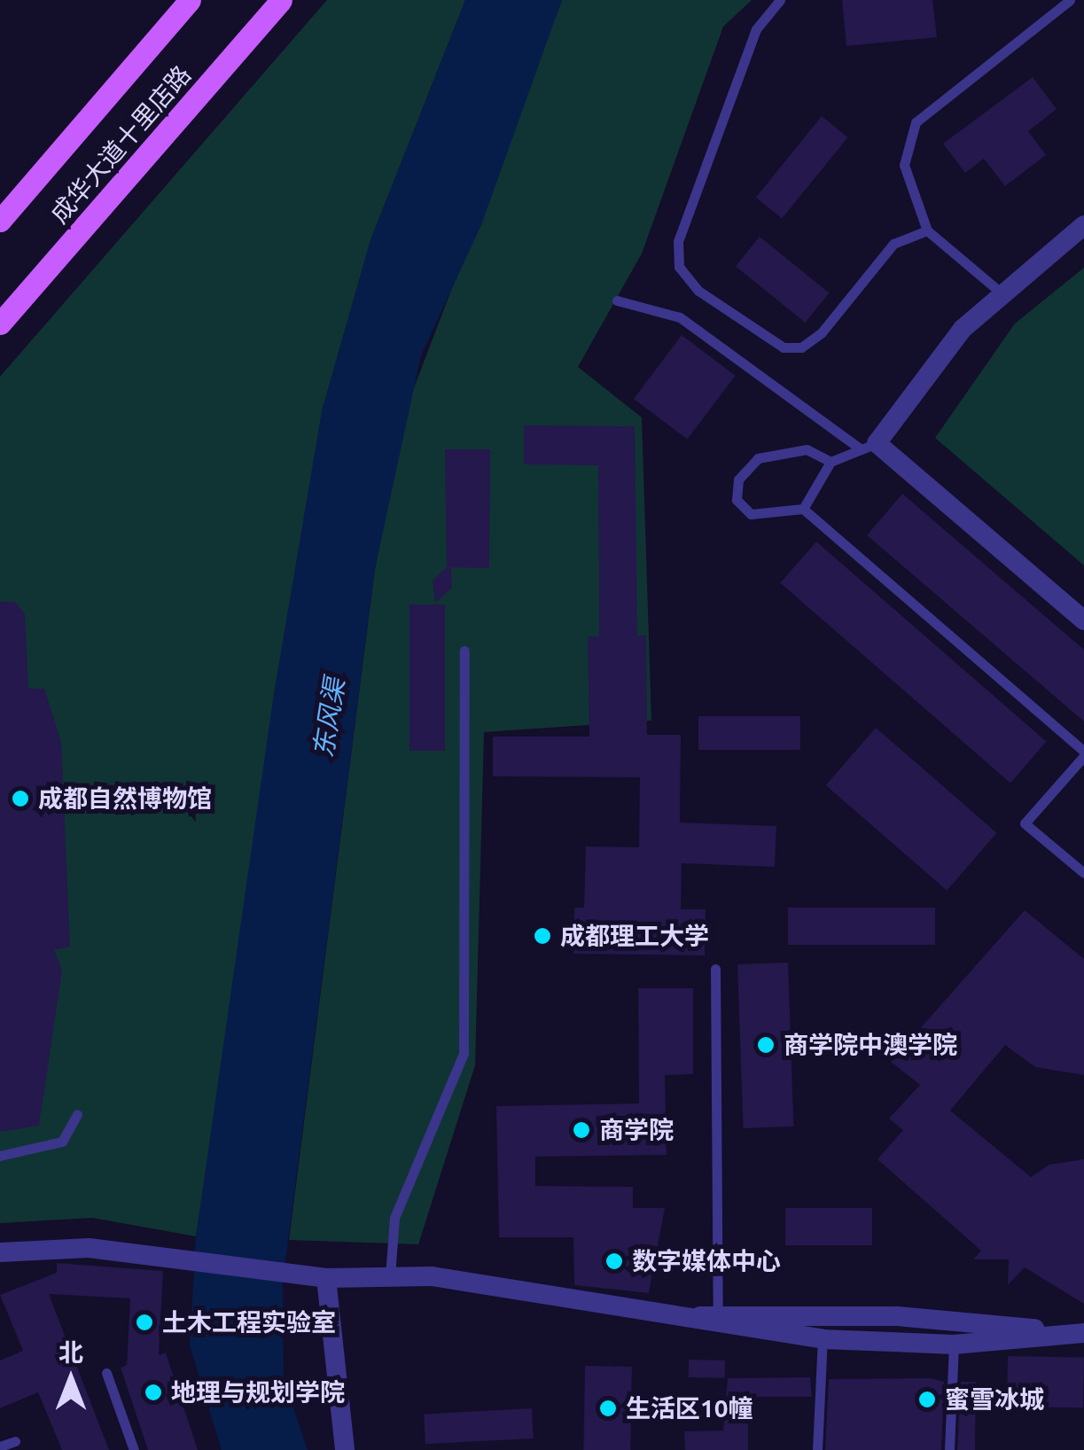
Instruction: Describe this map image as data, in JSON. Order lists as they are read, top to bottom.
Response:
{
  "streets": {
    "main road": ["成华大道十里店路"]
  },
  "water": ["东风渠"],
  "places": [
    "成都自然博物馆",
    "成都理工大学",
    "商学院中澳学院",
    "商学院",
    "数字媒体中心",
    "土木工程实验室",
    "地理与规划学院",
    "蜜雪冰城",
    "生活区10幢"
  ],
  "north": "top"
}
